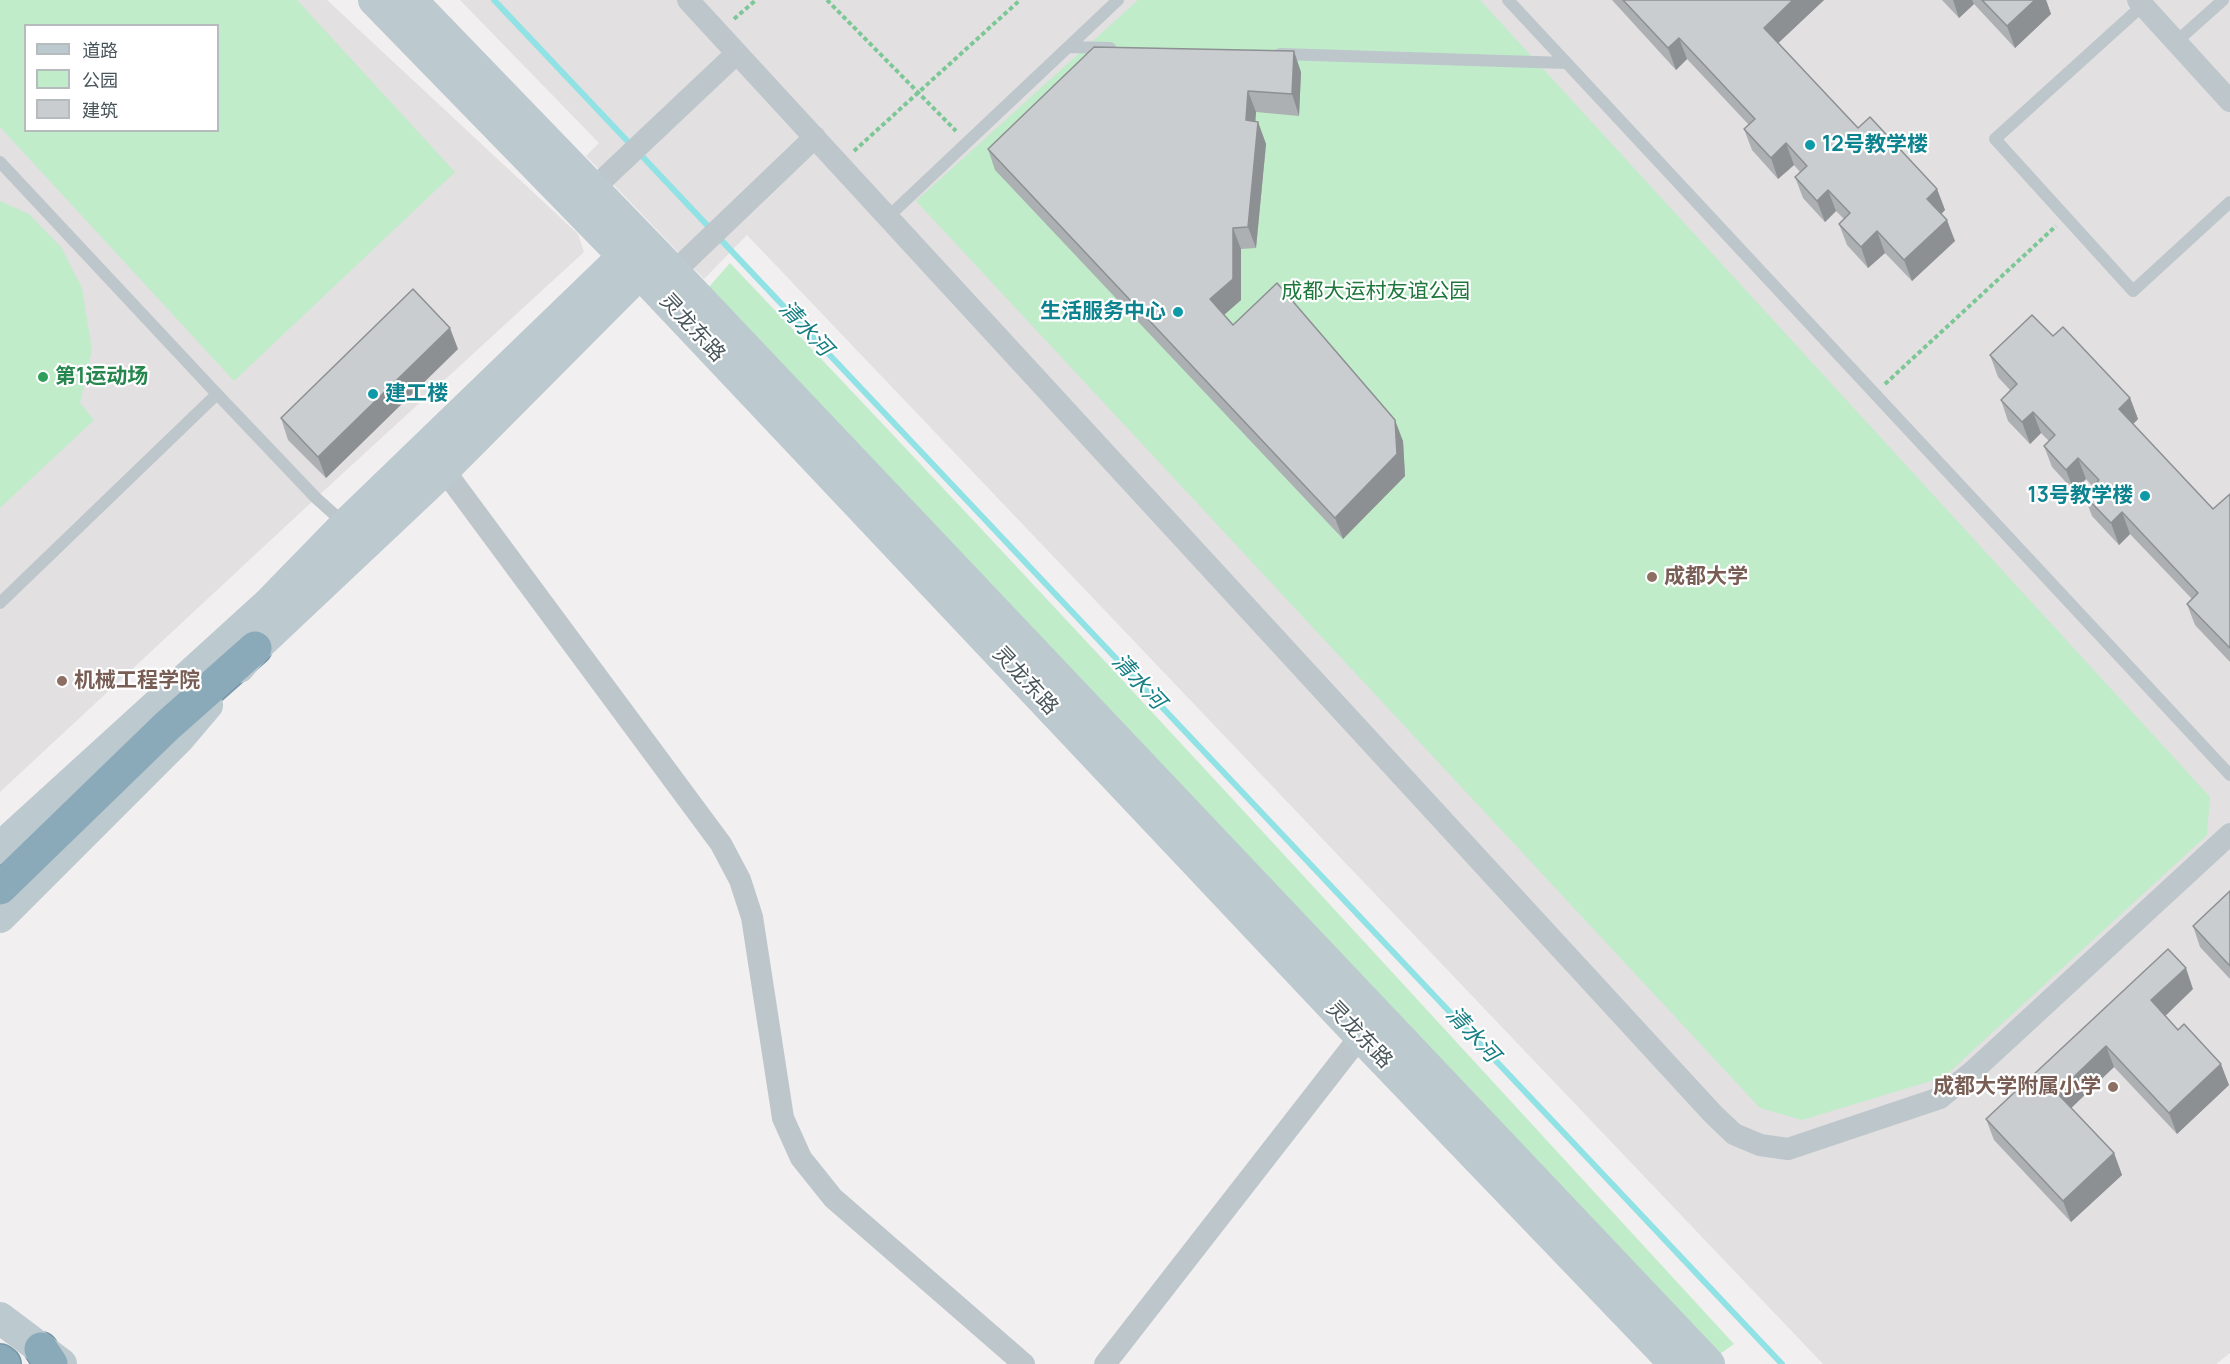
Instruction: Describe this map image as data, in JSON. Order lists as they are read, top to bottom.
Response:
{
  "streets": {
    "main road": ["灵龙东路"]
  },
  "water": ["清水河"],
  "parks": ["成都大运村友谊公园"],
  "places": [
    "12号教学楼",
    "生活服务中心",
    "第1运动场",
    "建工楼",
    "13号教学楼",
    "成都大学",
    "机械工程学院",
    "成都大学附属小学"
  ],
  "legend": ["道路", "公园", "建筑"]
}
